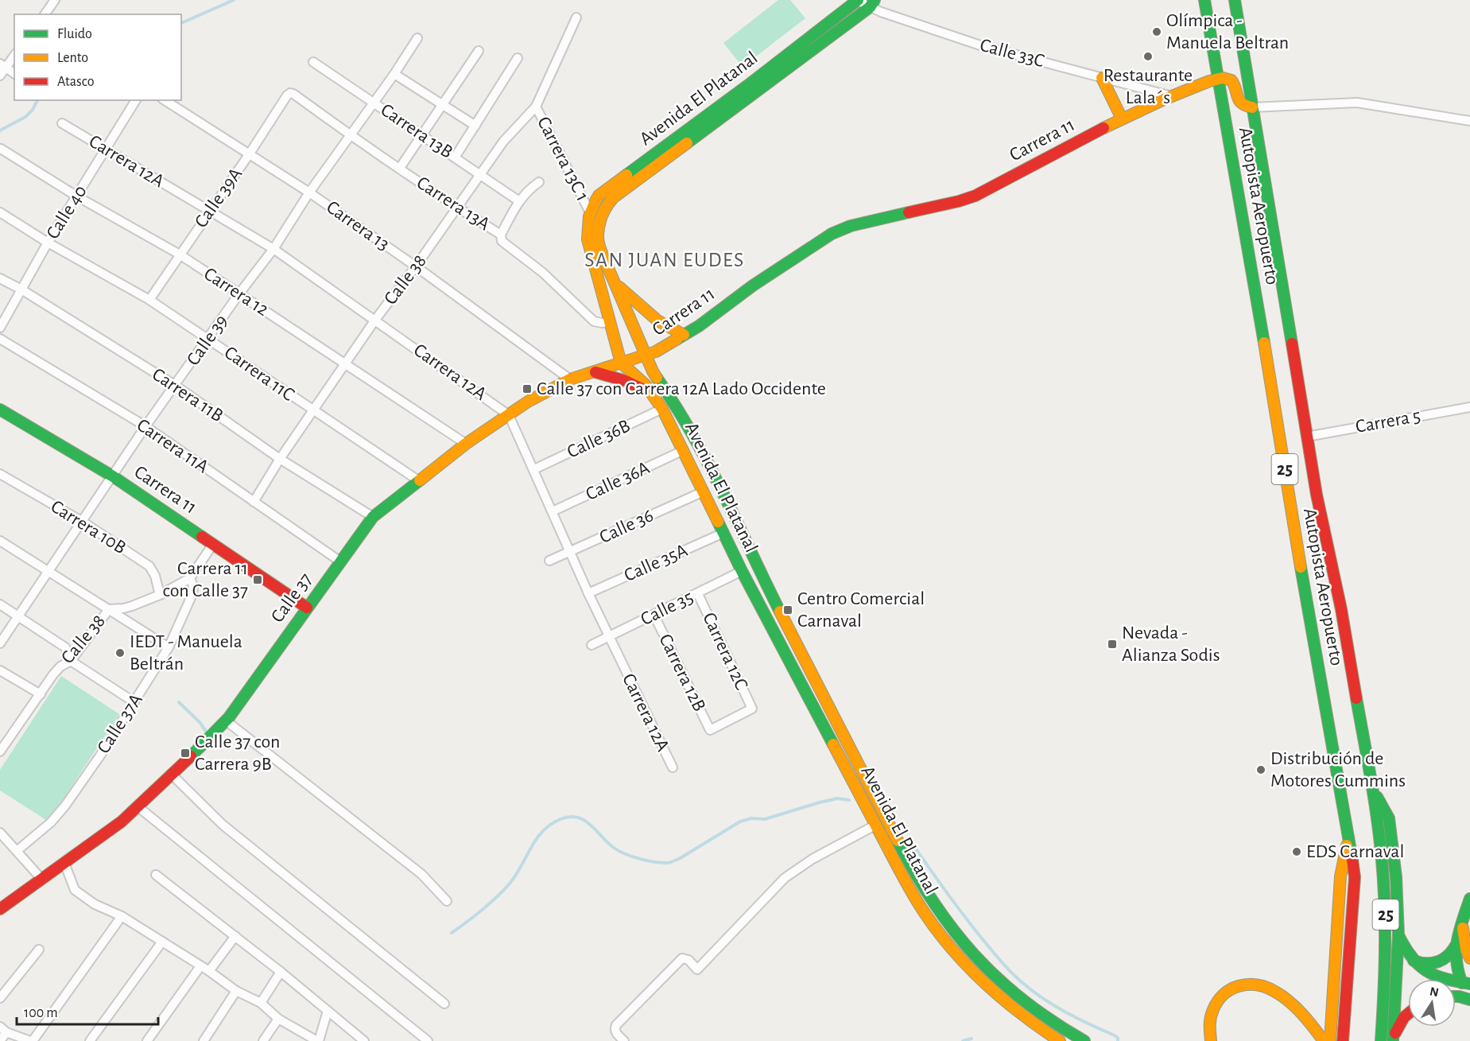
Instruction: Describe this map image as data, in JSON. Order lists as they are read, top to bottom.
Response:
{
  "streets": {
    "main road": [
      "Avenida El Platanal",
      "Carrera 11",
      "Autopista Aeropuerto",
      "25",
      "Calle 37"
    ],
    "street": [
      "Calle 33C",
      "Carrera 13B",
      "Carrera 13C 1",
      "Carrera 12A",
      "Calle 39A",
      "Carrera 13A",
      "Calle 40",
      "Carrera 13",
      "Calle 38",
      "Carrera 12",
      "Calle 39",
      "Carrera 11C",
      "Carrera 11B",
      "Carrera 5",
      "Calle 36B",
      "Carrera 11A",
      "Calle 36A",
      "Calle 36",
      "Carrera 10B",
      "Calle 35A",
      "Calle 35",
      "Carrera 12C",
      "Carrera 12B",
      "Calle 37A"
    ]
  },
  "crossings": [
    ["Calle 33C", "Avenida El Platanal"],
    ["Calle 33C", "Carrera 11"],
    ["Avenida El Platanal", "Carrera 11"],
    ["Avenida El Platanal", "Carrera 13C 1"],
    ["Avenida El Platanal", "Calle 36B"],
    ["Avenida El Platanal", "Calle 36A"],
    ["Avenida El Platanal", "Calle 36"],
    ["Avenida El Platanal", "Calle 35A"],
    ["Avenida El Platanal", "Calle 37"],
    ["Avenida El Platanal", "Calle 35"],
    ["Carrera 13B", "Calle 38"],
    ["Carrera 13B", "Calle 39"],
    ["Carrera 11", "Autopista Aeropuerto"],
    ["Carrera 11", "Calle 38"],
    ["Carrera 11", "Calle 39"],
    ["Carrera 11", "Calle 37"],
    ["Carrera 13C 1", "Calle 38"],
    ["Carrera 12A", "Calle 39A"],
    ["Carrera 12A", "Calle 40"],
    ["Carrera 12A", "Calle 38"],
    ["Carrera 12A", "Calle 39"],
    ["Carrera 12A", "Calle 36B"],
    ["Carrera 12A", "Calle 36A"],
    ["Carrera 12A", "Calle 36"],
    ["Carrera 12A", "Calle 35A"],
    ["Carrera 12A", "Calle 37"],
    ["Carrera 12A", "Calle 35"],
    ["Calle 39A", "Carrera 13A"],
    ["Calle 39A", "Carrera 13"],
    ["Calle 39A", "Carrera 12"],
    ["Calle 39A", "Carrera 11C"],
    ["Carrera 13A", "Calle 38"],
    ["Carrera 13A", "Calle 39"],
    ["Autopista Aeropuerto", "Carrera 5"],
    ["Calle 40", "Carrera 12"],
    ["Calle 40", "Carrera 11C"],
    ["Calle 40", "Carrera 11B"],
    ["Carrera 13", "Calle 38"],
    ["Carrera 13", "Calle 39"],
    ["Carrera 13", "Calle 37"],
    ["Calle 38", "Carrera 12"],
    ["Calle 38", "Carrera 11C"],
    ["Calle 38", "Carrera 11B"],
    ["Calle 38", "Carrera 11A"],
    ["Calle 38", "Carrera 10B"],
    ["Calle 38", "Calle 37A"],
    ["Carrera 12", "Calle 39"],
    ["Carrera 12", "Calle 37"],
    ["Calle 39", "Carrera 11C"],
    ["Calle 39", "Carrera 11B"],
    ["Calle 39", "Carrera 11A"],
    ["Calle 39", "Carrera 10B"],
    ["Carrera 11C", "Calle 37"],
    ["Carrera 11B", "Calle 37"],
    ["Carrera 11A", "Calle 37"],
    ["Calle 35", "Carrera 12C"],
    ["Calle 35", "Carrera 12B"],
    ["Carrera 12C", "Carrera 12B"]
  ],
  "districts": ["SAN JUAN EUDES"],
  "places": {
    "other": [
      "Olímpica - Manuela Beltran",
      "Restaurante Lala´s",
      "IEDT - Manuela Beltrán",
      "Distribución de Motores Cummins",
      "EDS Carnaval"
    ],
    "transit": [
      "Calle 37 con Carrera 12A Lado Occidente",
      "Carrera 11 con Calle 37",
      "Centro Comercial Carnaval",
      "Nevada - Alianza Sodis",
      "Calle 37 con Carrera 9B"
    ]
  },
  "legend": ["Fluido", "Lento", "Atasco"],
  "scale_bar": "100 m",
  "north": "top"
}
